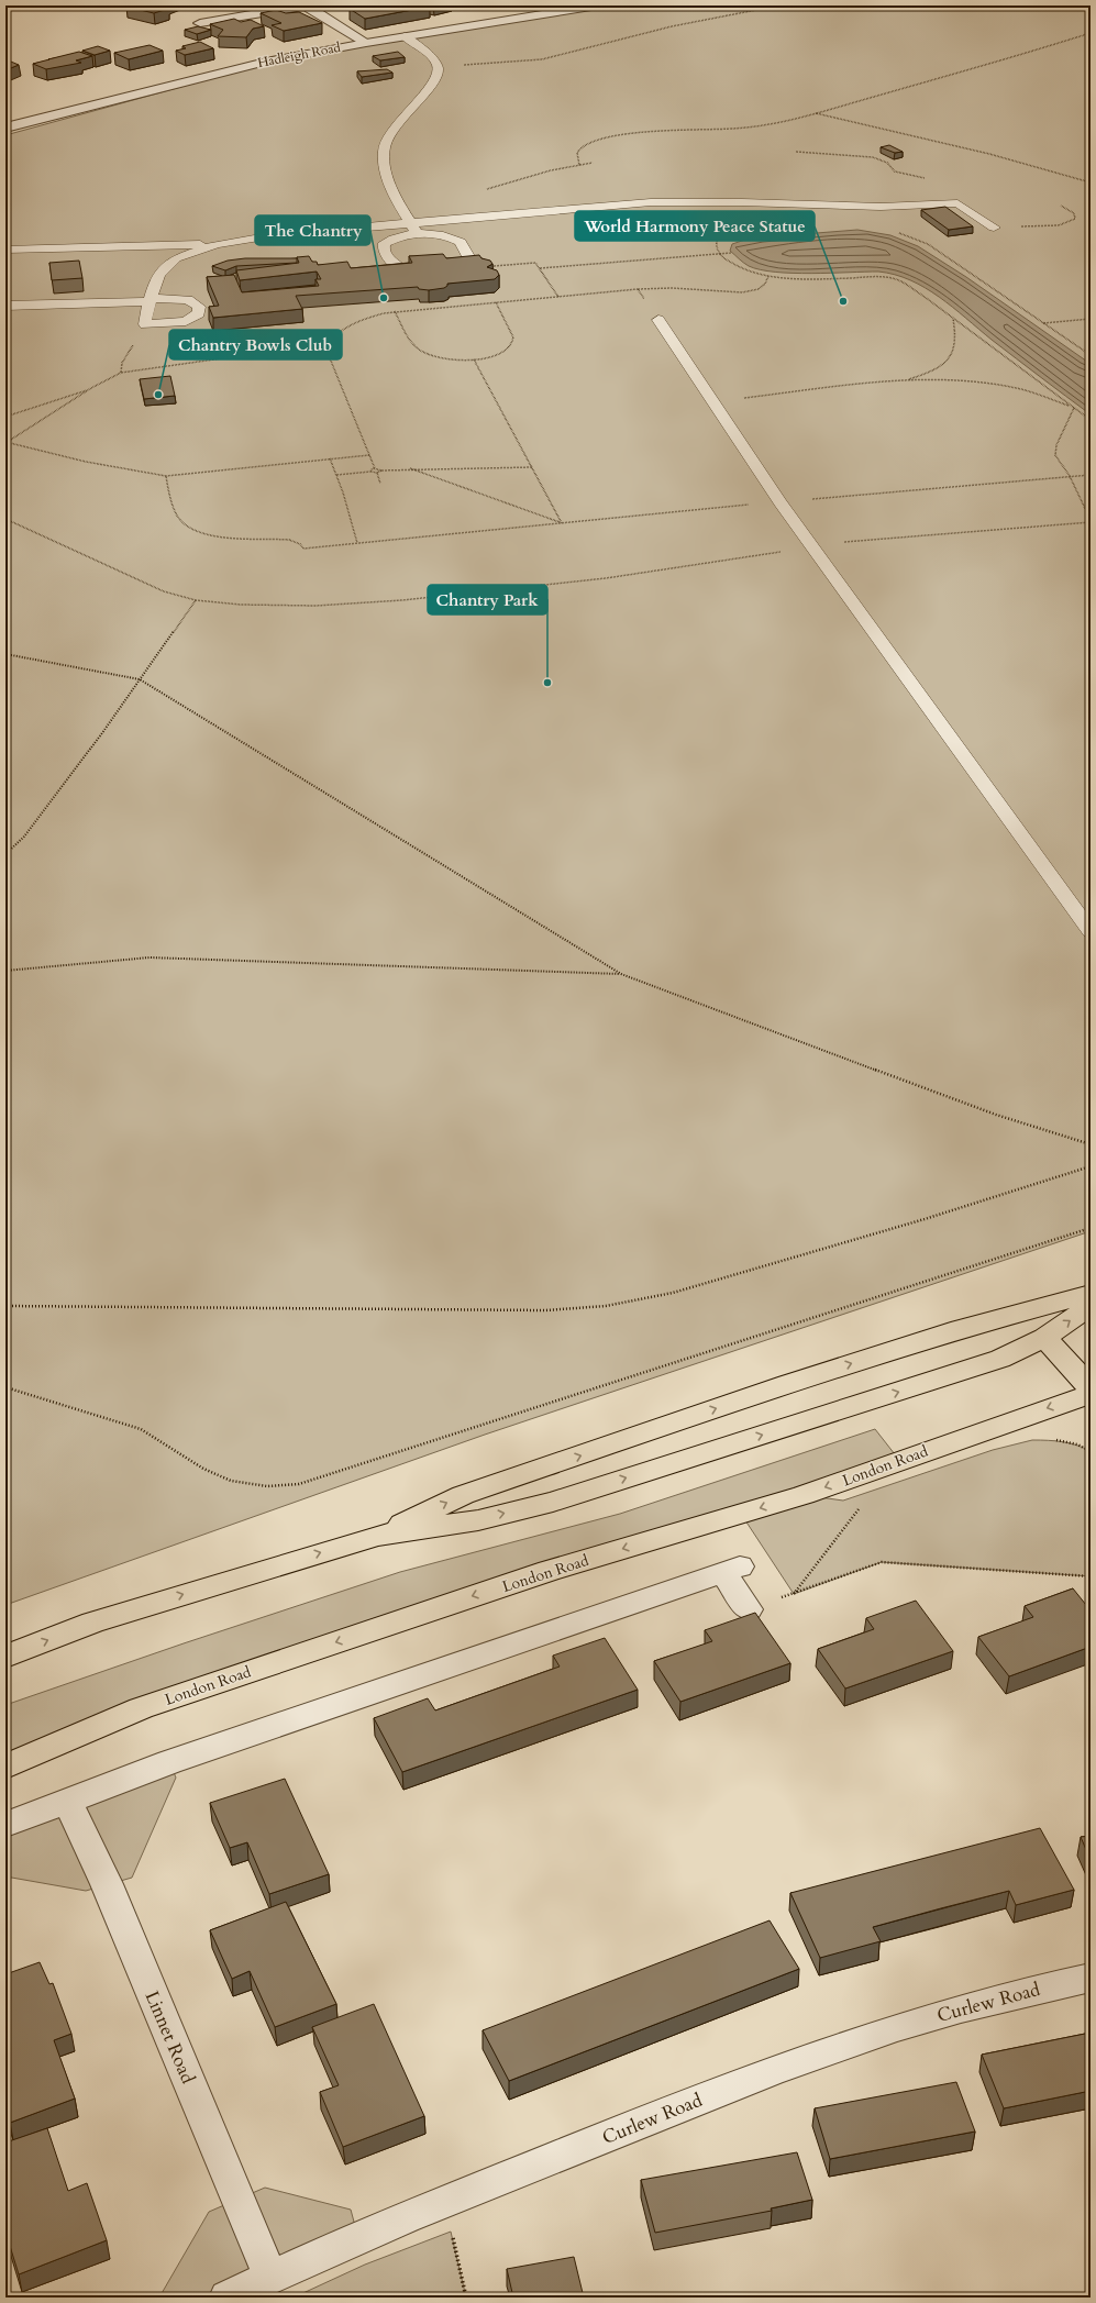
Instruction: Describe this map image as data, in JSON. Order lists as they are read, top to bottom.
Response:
{
  "streets": {
    "main road": ["London Road"],
    "street": ["Hadleigh Road", "Curlew Road", "Linnet Road"]
  },
  "crossings": [
    ["Curlew Road", "Linnet Road"]
  ],
  "places": [
    "The Chantry",
    "World Harmony Peace Statue",
    "Chantry Bowls Club",
    "Chantry Park"
  ]
}
